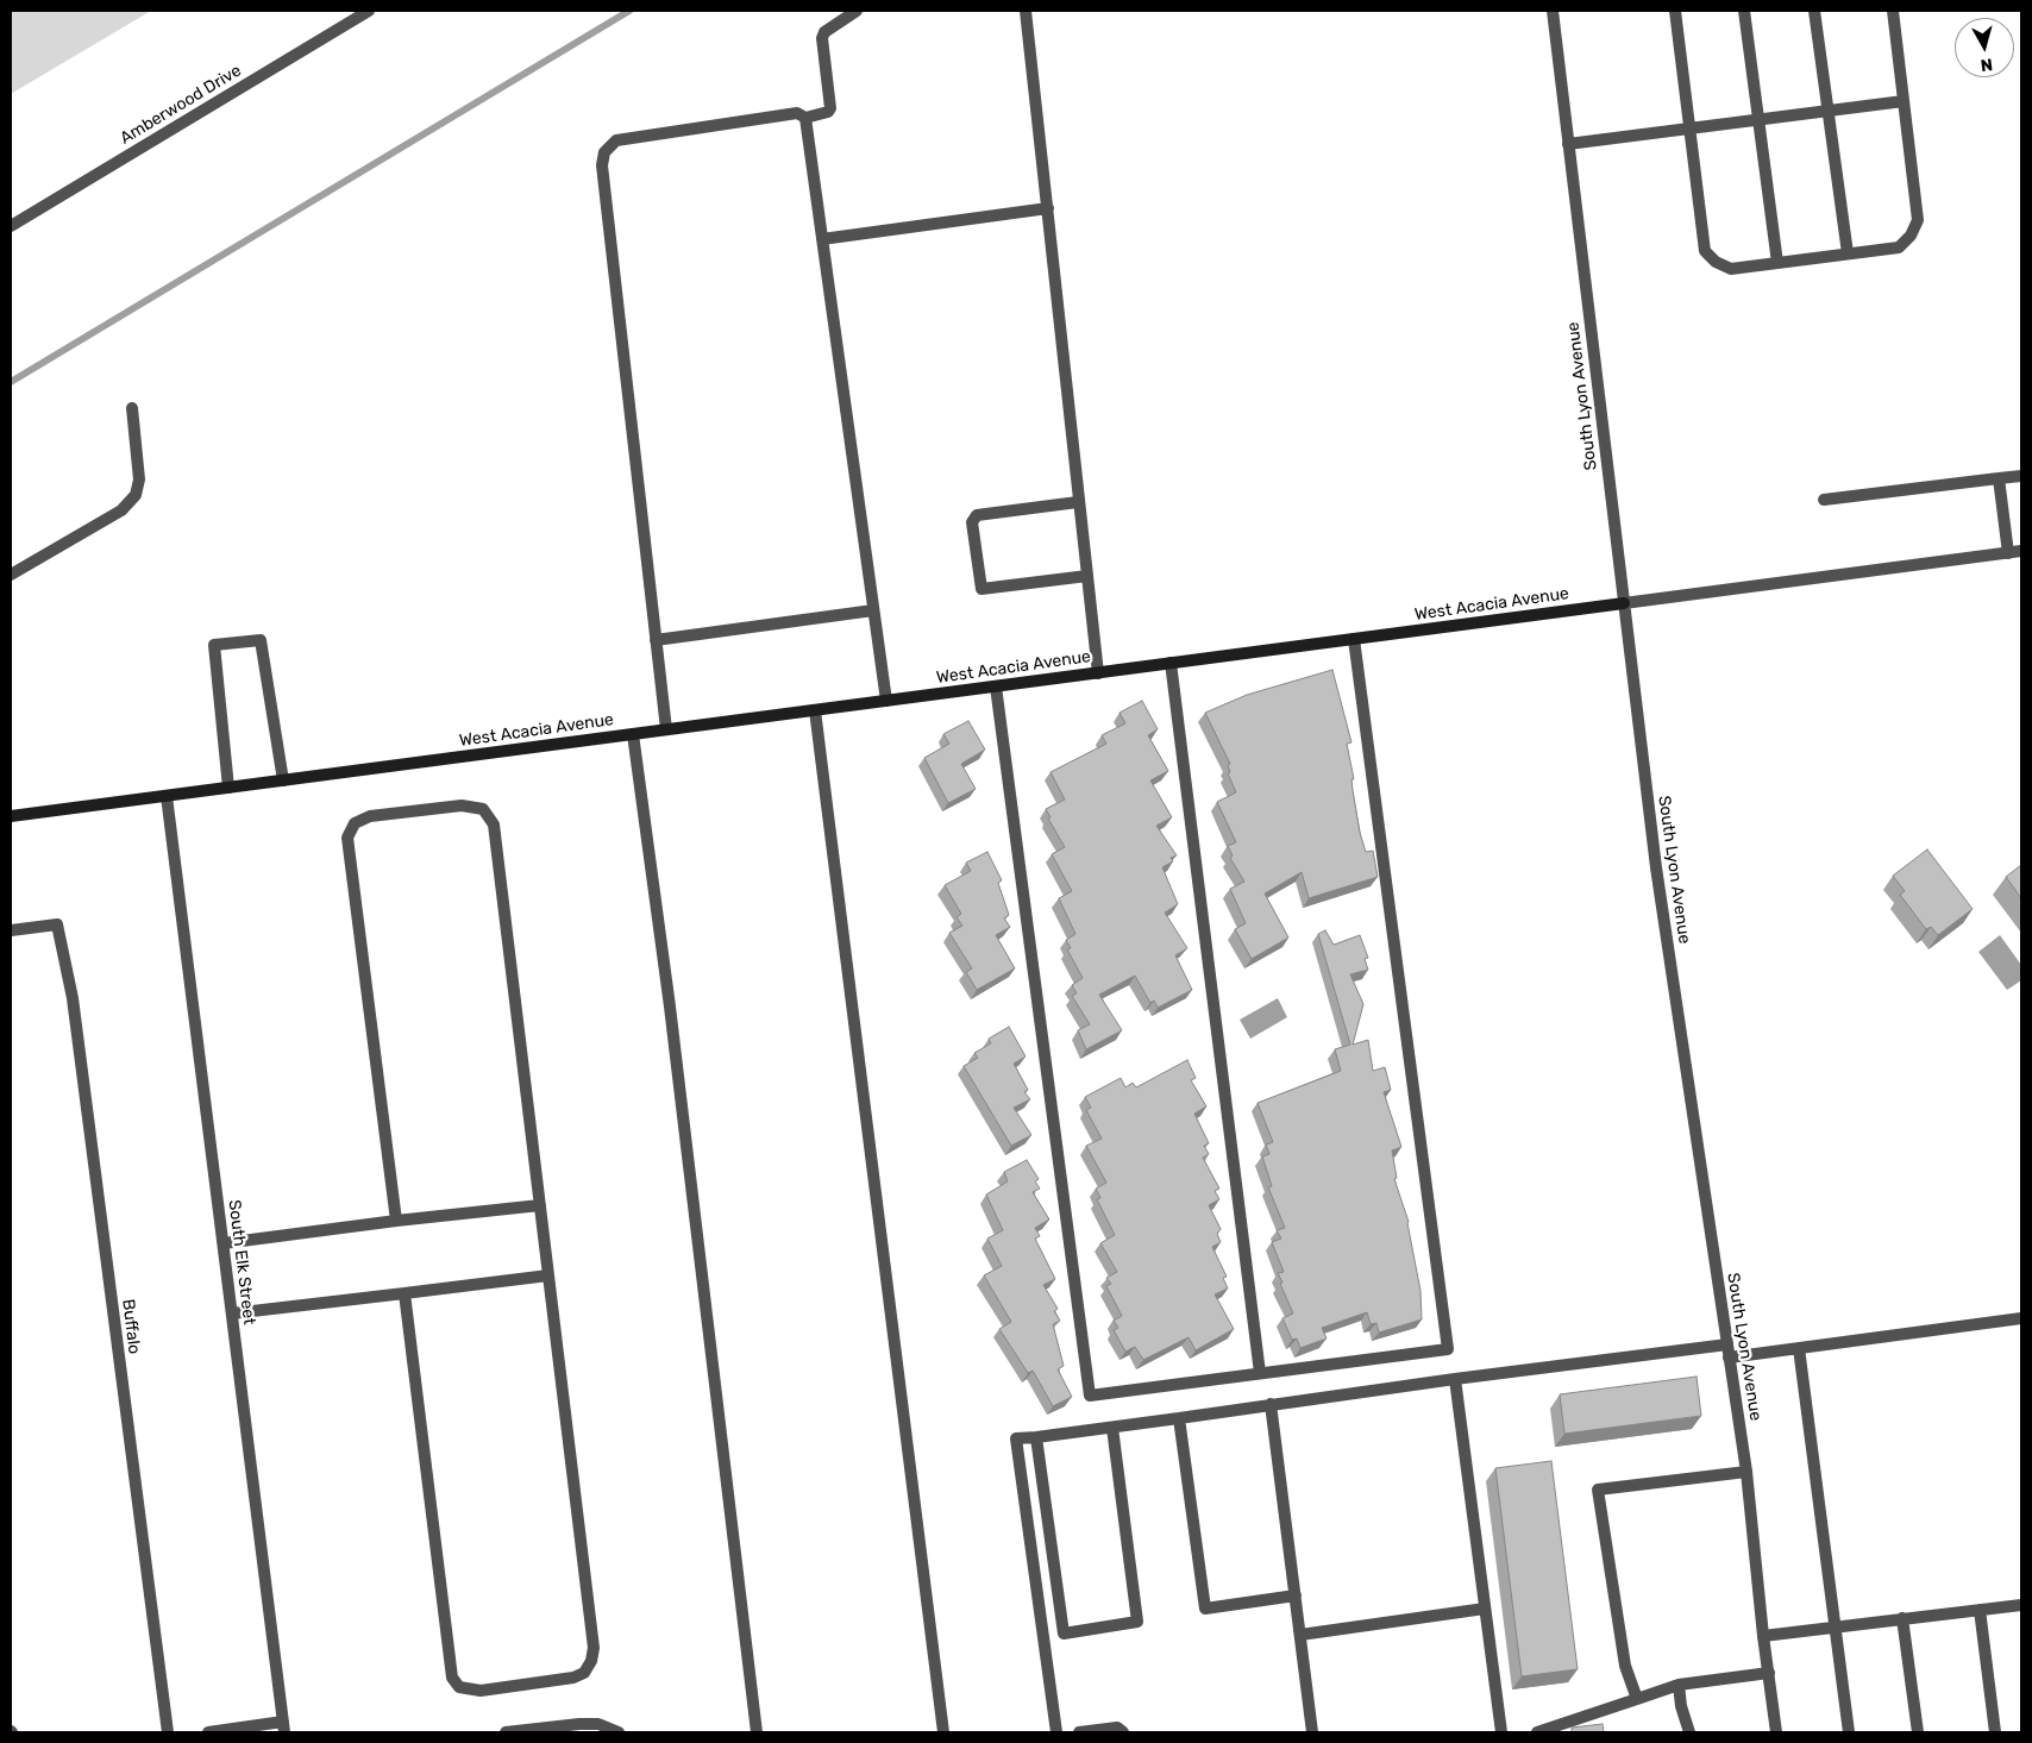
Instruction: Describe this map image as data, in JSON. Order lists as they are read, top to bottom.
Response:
{
  "streets": {
    "street": [
      "Amberwood Drive",
      "South Lyon Avenue",
      "West Acacia Avenue",
      "South Elk Street",
      "Buffalo"
    ]
  },
  "crossings": [
    ["South Lyon Avenue", "West Acacia Avenue"],
    ["West Acacia Avenue", "South Elk Street"]
  ],
  "north": "bottom"
}
